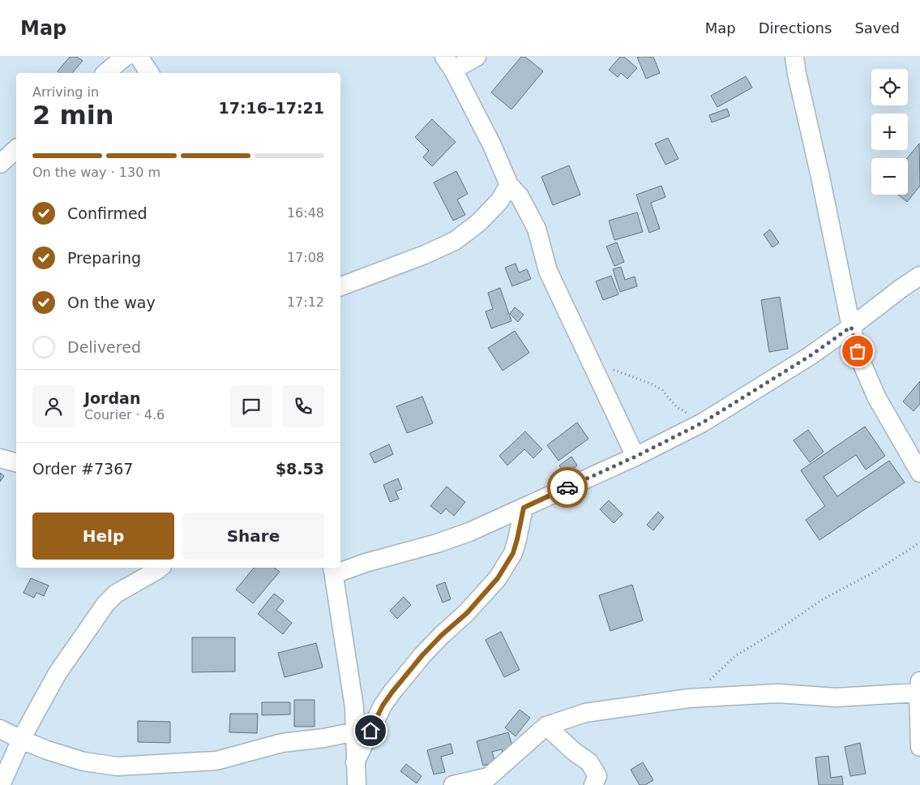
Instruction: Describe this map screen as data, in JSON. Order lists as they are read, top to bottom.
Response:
{
  "page": {
    "header": "Map",
    "nav": ["Map", "Directions", "Saved"],
    "map_buttons": ["+", "−"],
    "heading": ["2 min", "Arriving in", "17:16–17:21"],
    "panel": [
      "Jordan",
      "Courier · 4.6",
      "Order #7367",
      "$8.53"
    ],
    "bar": "On the way · 130 m",
    "list": [
      ["Confirmed", "16:48"],
      ["Preparing", "17:08"],
      ["On the way", "17:12"],
      "Delivered"
    ],
    "buttons": ["Help", "Share"]
  }
}
